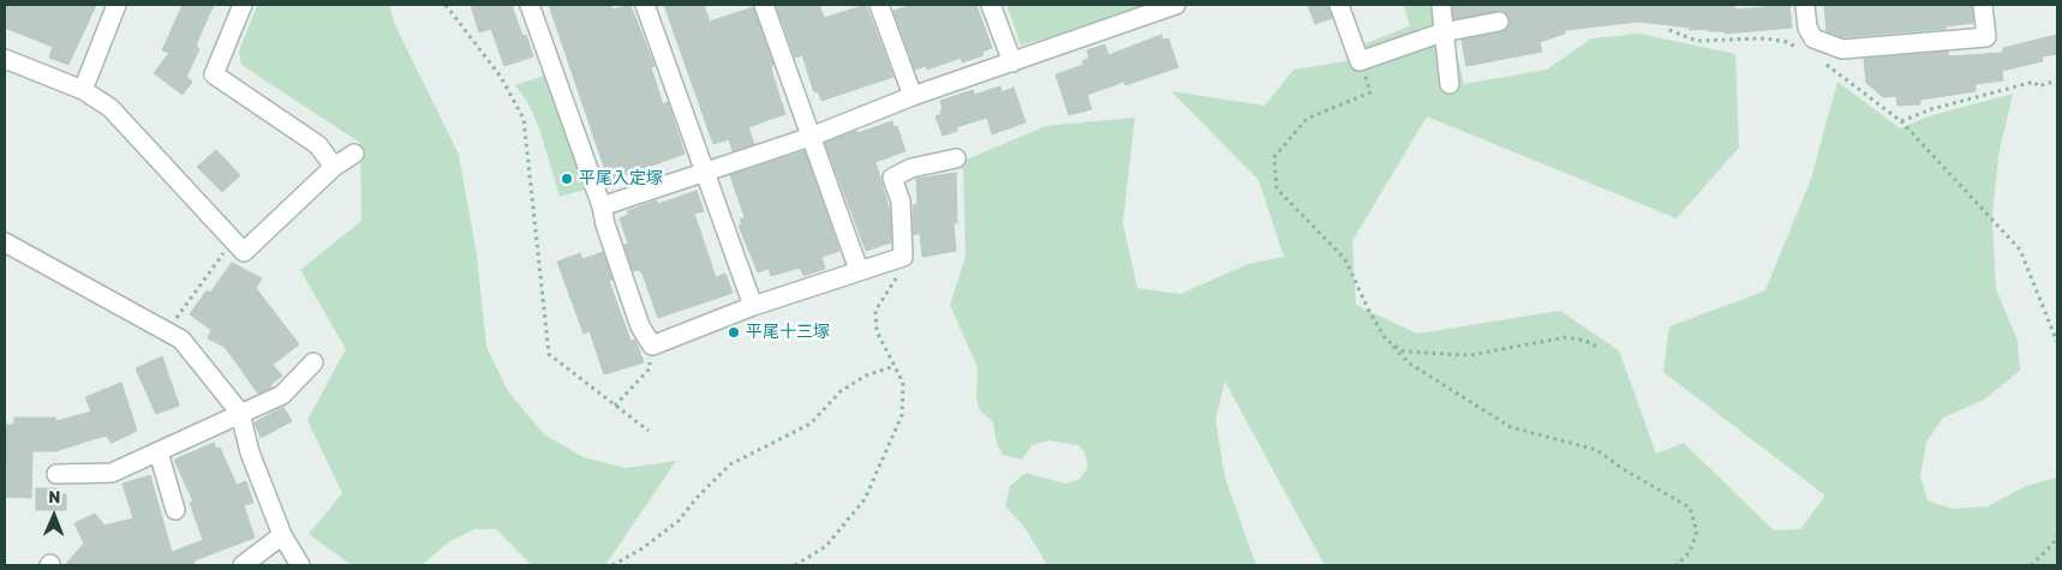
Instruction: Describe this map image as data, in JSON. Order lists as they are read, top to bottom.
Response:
{
  "places": ["平尾入定塚", "平尾十三塚"],
  "north": "top"
}
